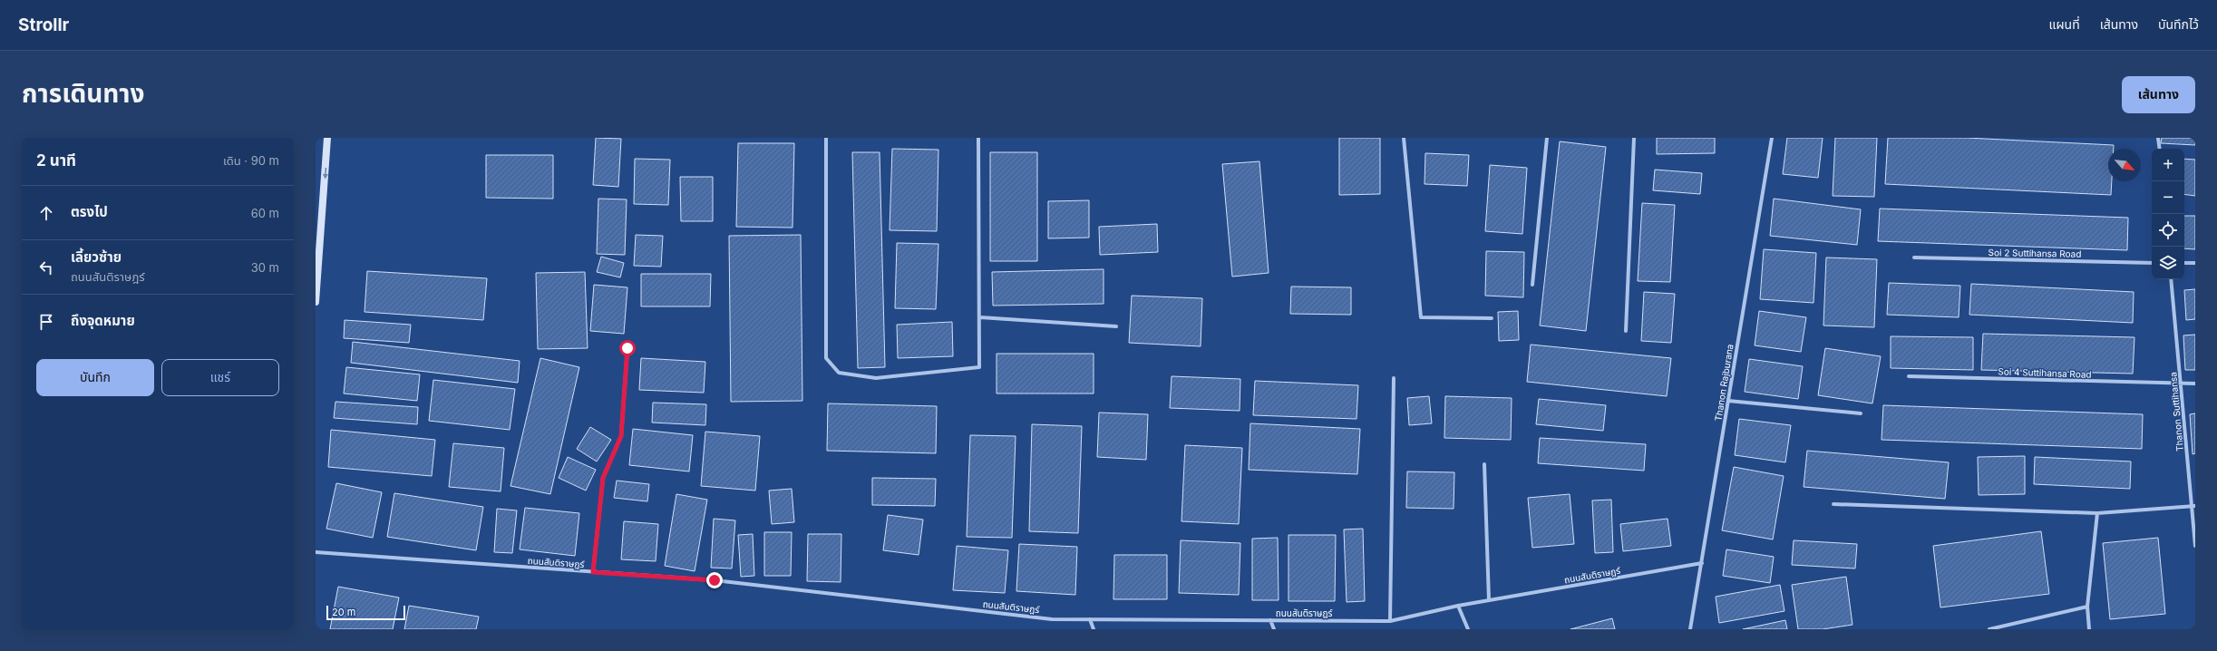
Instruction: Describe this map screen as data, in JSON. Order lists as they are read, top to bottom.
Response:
{
  "streets": {
    "street": [
      "Soi 2 Suttihansa Road",
      "Soi 4 Suttihansa Road",
      "Thanon Rajburana",
      "Thanon Suttihansa",
      "ถนนสันติราษฎร์"
    ]
  },
  "crossings": [
    ["Soi 4 Suttihansa Road", "Thanon Suttihansa"],
    ["Thanon Rajburana", "ถนนสันติราษฎร์"]
  ],
  "scale_bar": "20 m",
  "north": "bottom right",
  "page": {
    "header": "Strollr",
    "nav": ["แผนที่", "เส้นทาง", "บันทึกไว้"],
    "title": "การเดินทาง",
    "buttons": [
      "เส้นทาง",
      ["บันทึก", "แชร์"]
    ],
    "heading": ["2 นาที", "เดิน · 90 m"],
    "map_buttons": ["+", "−"],
    "list": [
      ["ตรงไป", "60 m"],
      ["เลี้ยวซ้าย", "ถนนสันติราษฎร์", "30 m"],
      "ถึงจุดหมาย"
    ],
    "scale": "20 m"
  }
}
